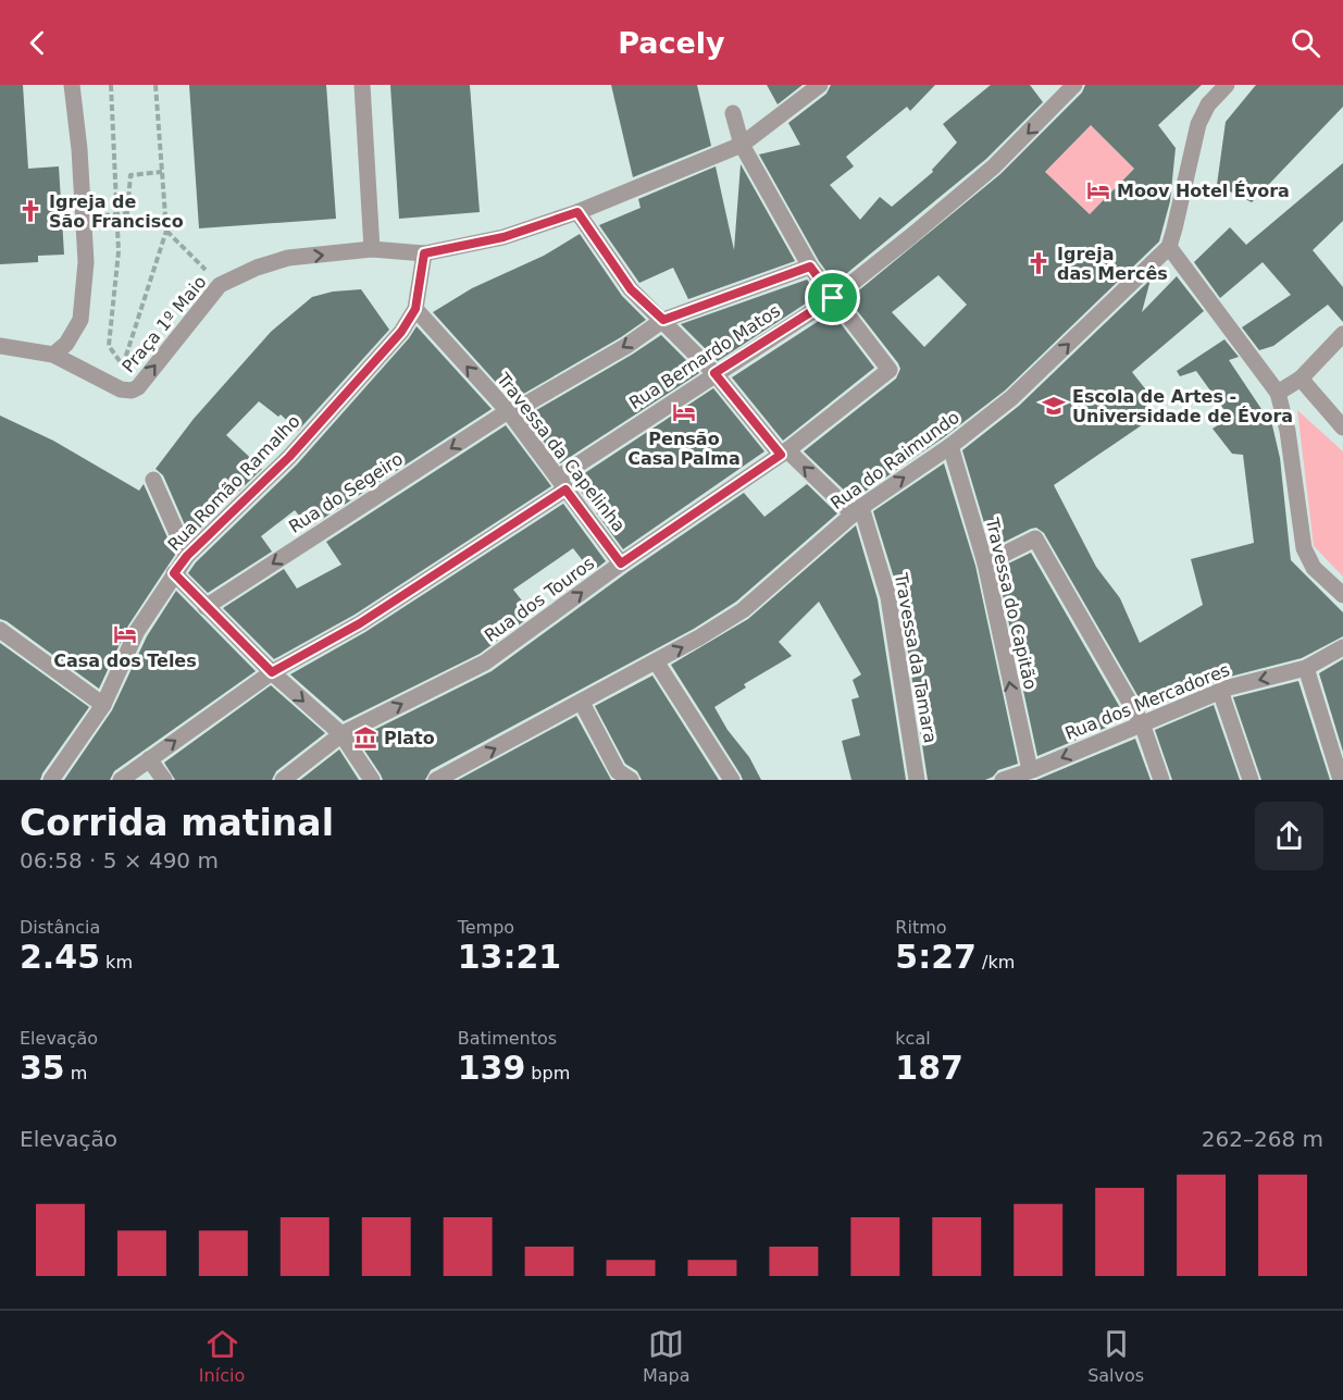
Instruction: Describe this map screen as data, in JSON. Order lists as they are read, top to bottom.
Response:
{
  "streets": {
    "street": [
      "Praça 1º Maio",
      "Rua Bernardo Matos",
      "Travessa da Capelinha",
      "Rua do Raimundo",
      "Rua Romão Ramalho",
      "Rua do Segeiro",
      "Rua dos Touros",
      "Travessa do Capitão",
      "Travessa da Tamara",
      "Rua dos Mercadores"
    ]
  },
  "crossings": [
    ["Rua Bernardo Matos", "Travessa da Capelinha"],
    ["Rua Bernardo Matos", "Rua dos Touros"],
    ["Travessa da Capelinha", "Rua Romão Ramalho"],
    ["Travessa da Capelinha", "Rua do Segeiro"],
    ["Travessa da Capelinha", "Rua dos Touros"],
    ["Rua do Raimundo", "Travessa do Capitão"],
    ["Rua do Raimundo", "Travessa da Tamara"],
    ["Travessa do Capitão", "Rua dos Mercadores"]
  ],
  "one_way": [
    "Praça 1º Maio",
    "Travessa da Capelinha",
    "Rua do Raimundo",
    "Rua do Segeiro",
    "Rua dos Touros",
    "Travessa do Capitão",
    "Rua dos Mercadores"
  ],
  "places": {
    "hotel": ["Moov Hotel Évora", "Pensão Casa Palma", "Casa dos Teles"],
    "church": ["Igreja de São Francisco", "Igreja das Mercês"],
    "school or university": ["Escola de Artes - Universidade de Évora"],
    "museum": ["Plato"]
  },
  "page": {
    "header": "Pacely",
    "heading": ["Corrida matinal", "06:58 · 5 × 490 m"],
    "stats": [
      ["Distância", "2.45 km"],
      ["Tempo", "13:21"],
      ["Ritmo", "5:27 /km"],
      ["Elevação", "35 m"],
      ["Batimentos", "139 bpm"],
      ["kcal", "187"]
    ],
    "chart": ["Elevação", "262–268 m"],
    "tabs": ["Início", "Mapa", "Salvos"]
  }
}
